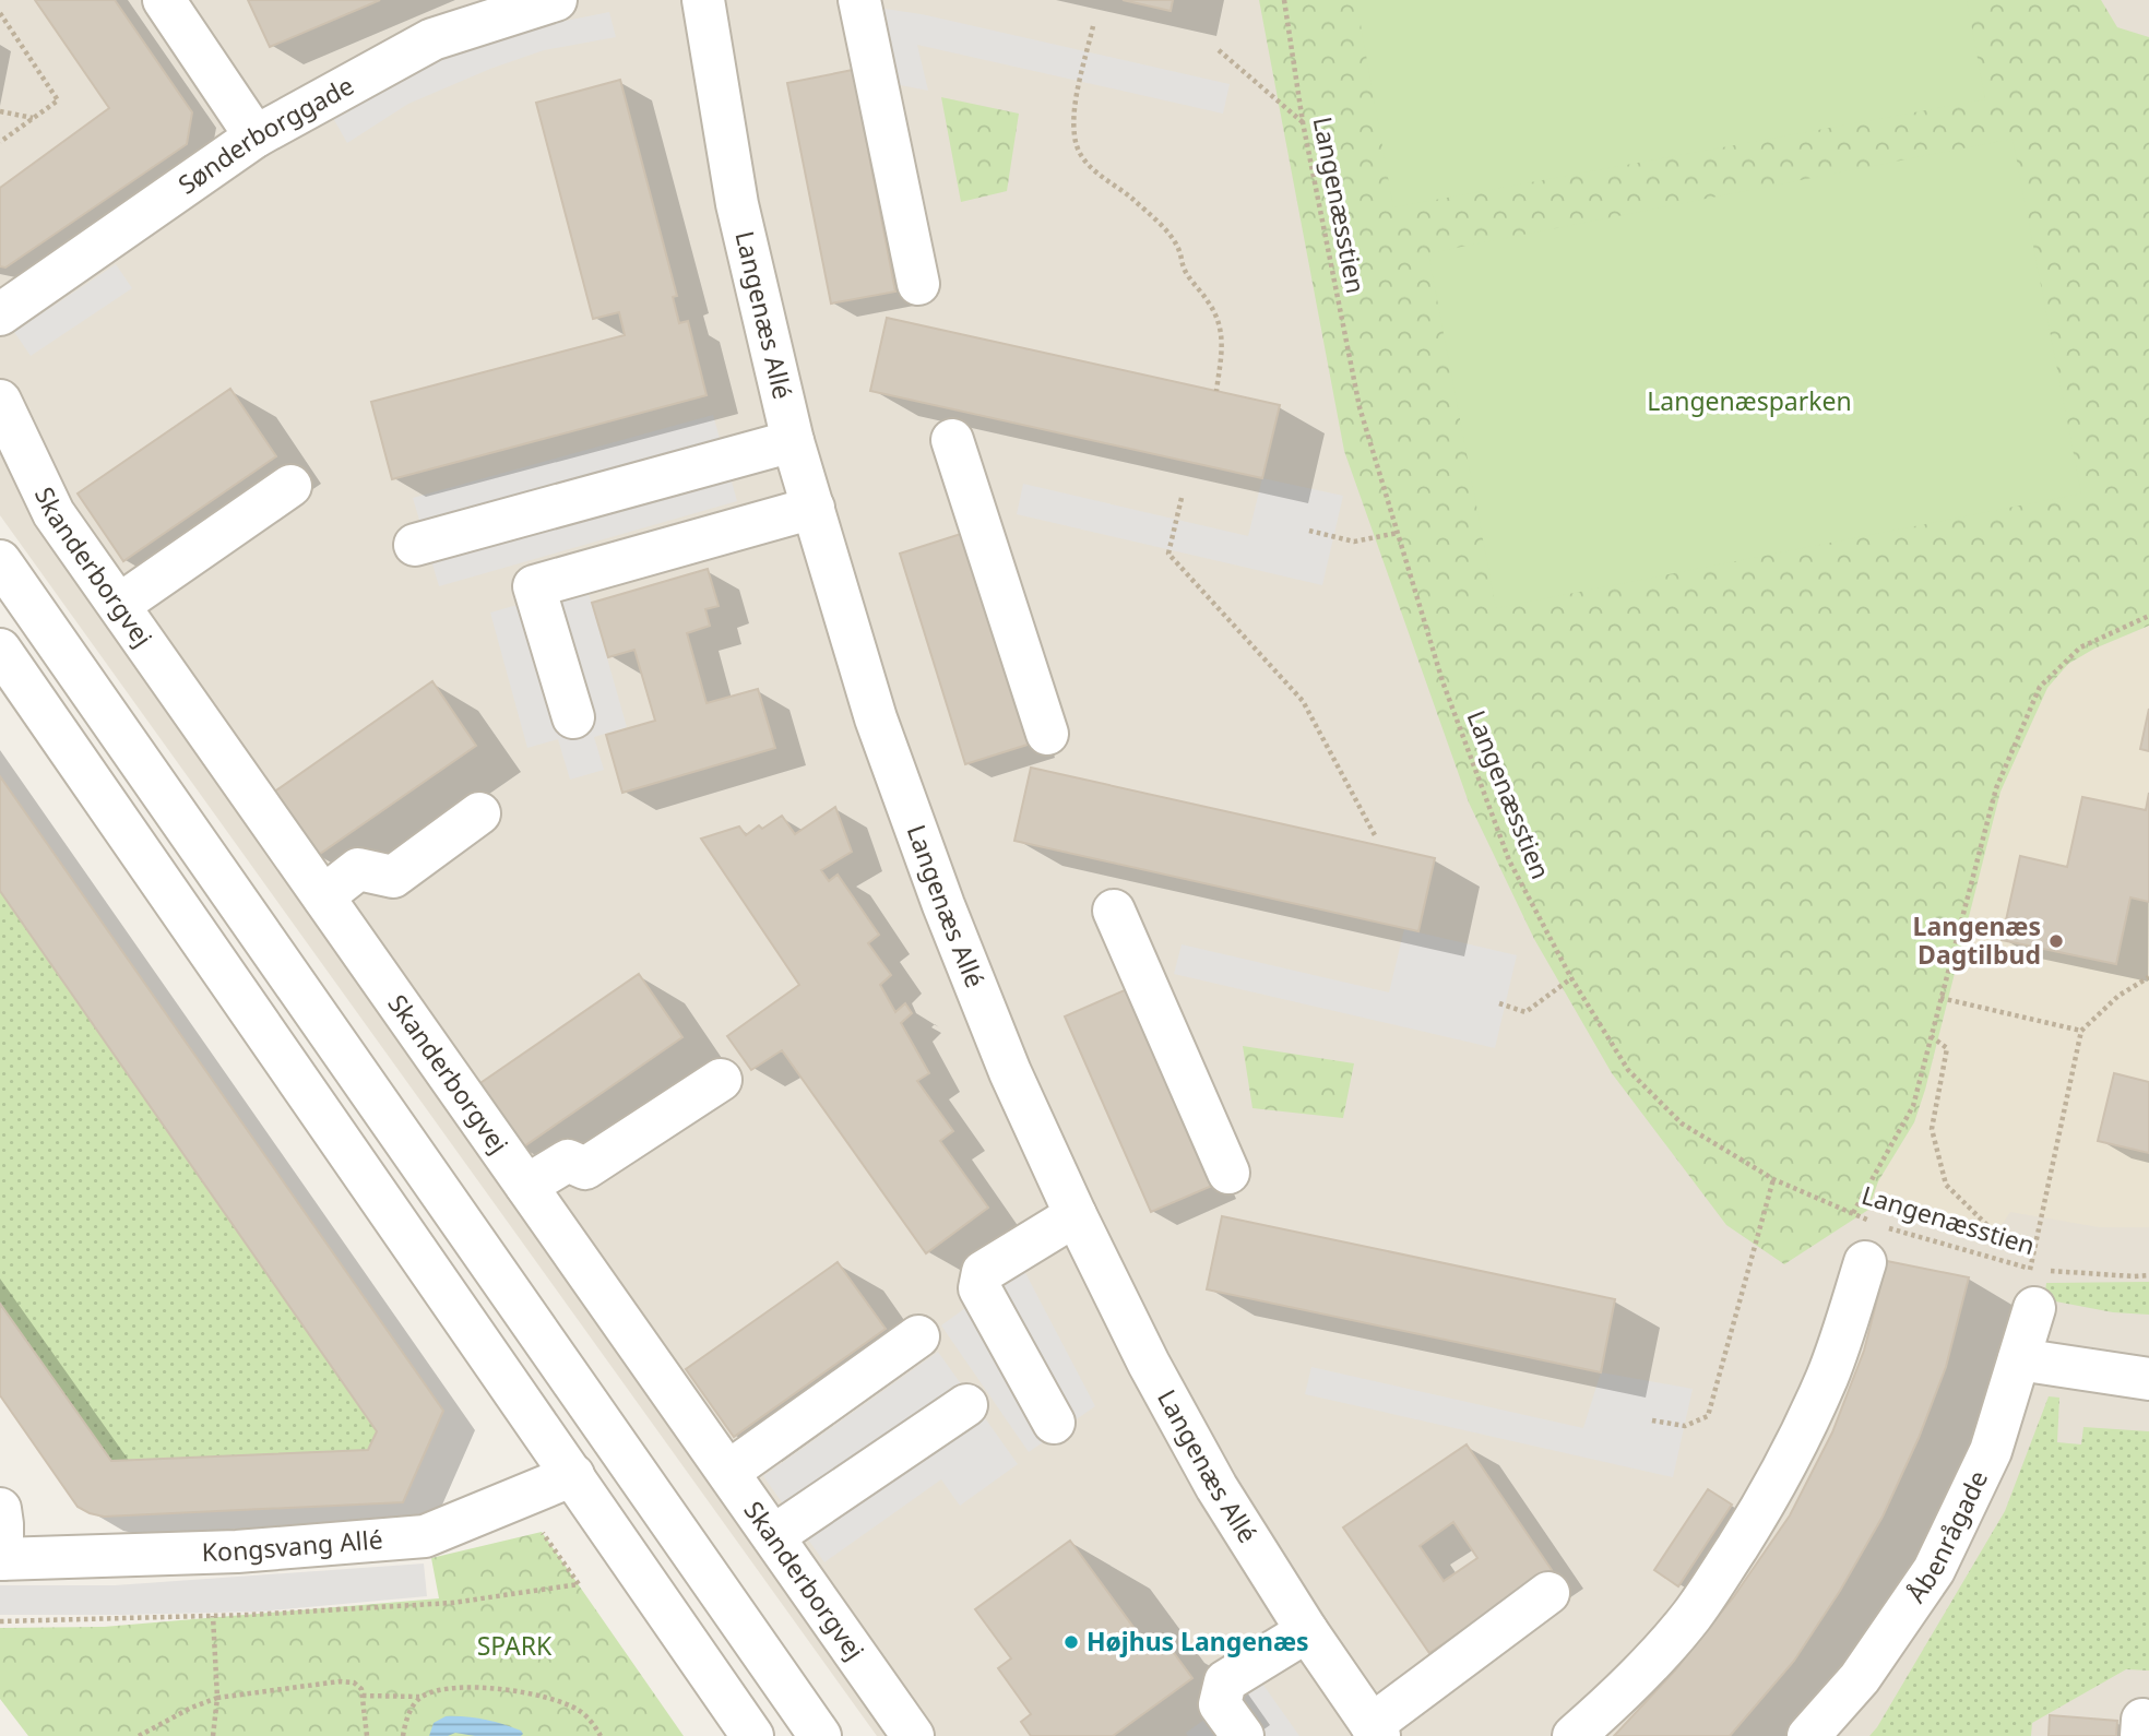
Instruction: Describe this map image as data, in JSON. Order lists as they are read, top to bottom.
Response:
{
  "streets": {
    "street": [
      "Sønderborggade",
      "Langenæs Allé",
      "Skanderborgvej",
      "Åbenrågade",
      "Kongsvang Allé"
    ],
    "path": ["Langenæsstien"]
  },
  "crossings": [
    ["Langenæsstien", "Åbenrågade"]
  ],
  "parks": ["Langenæsparken", "SPARK"],
  "places": ["Langenæs Dagtilbud", "Højhus Langenæs"]
}
